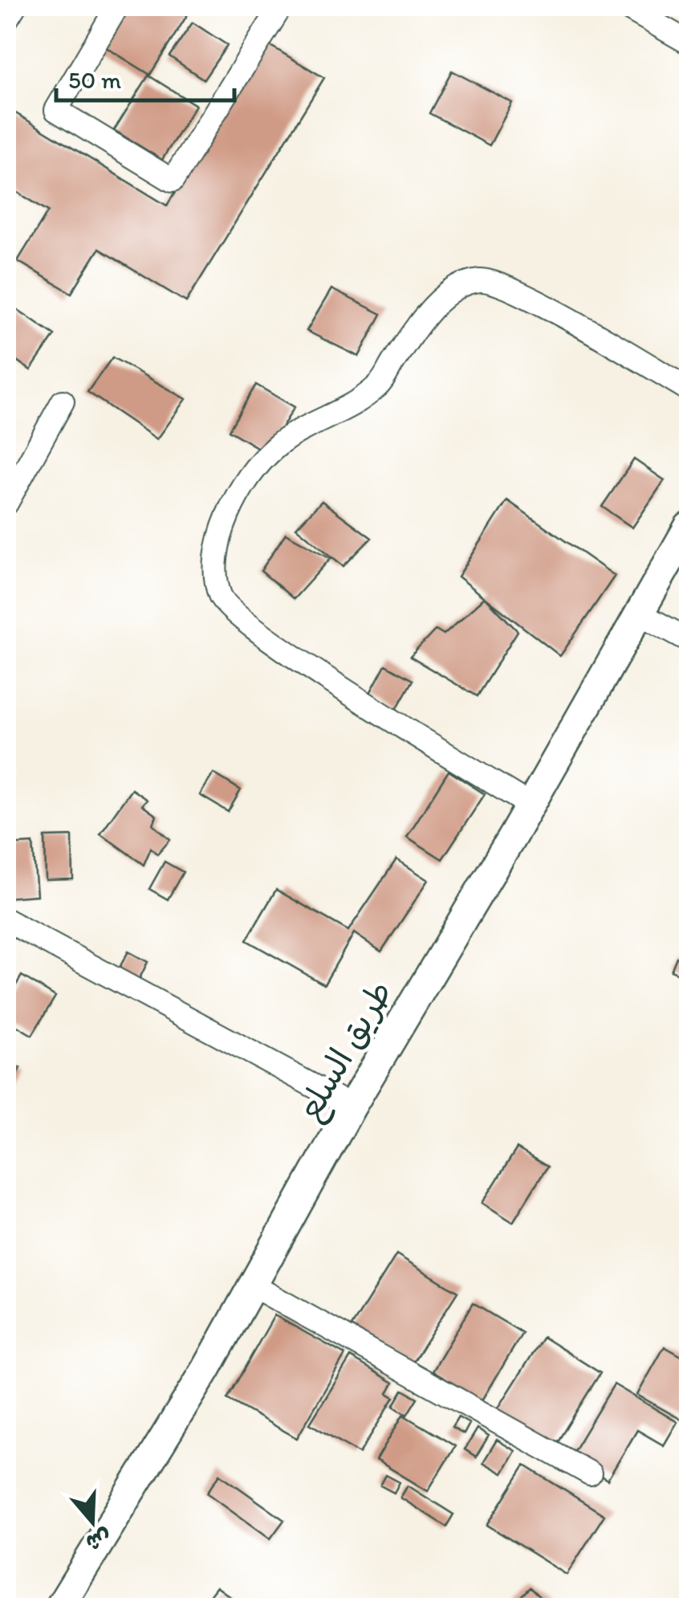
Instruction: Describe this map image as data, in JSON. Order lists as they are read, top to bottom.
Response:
{
  "streets": {
    "street": ["طريق السلع"]
  },
  "scale_bar": "50 m",
  "north": "bottom"
}
